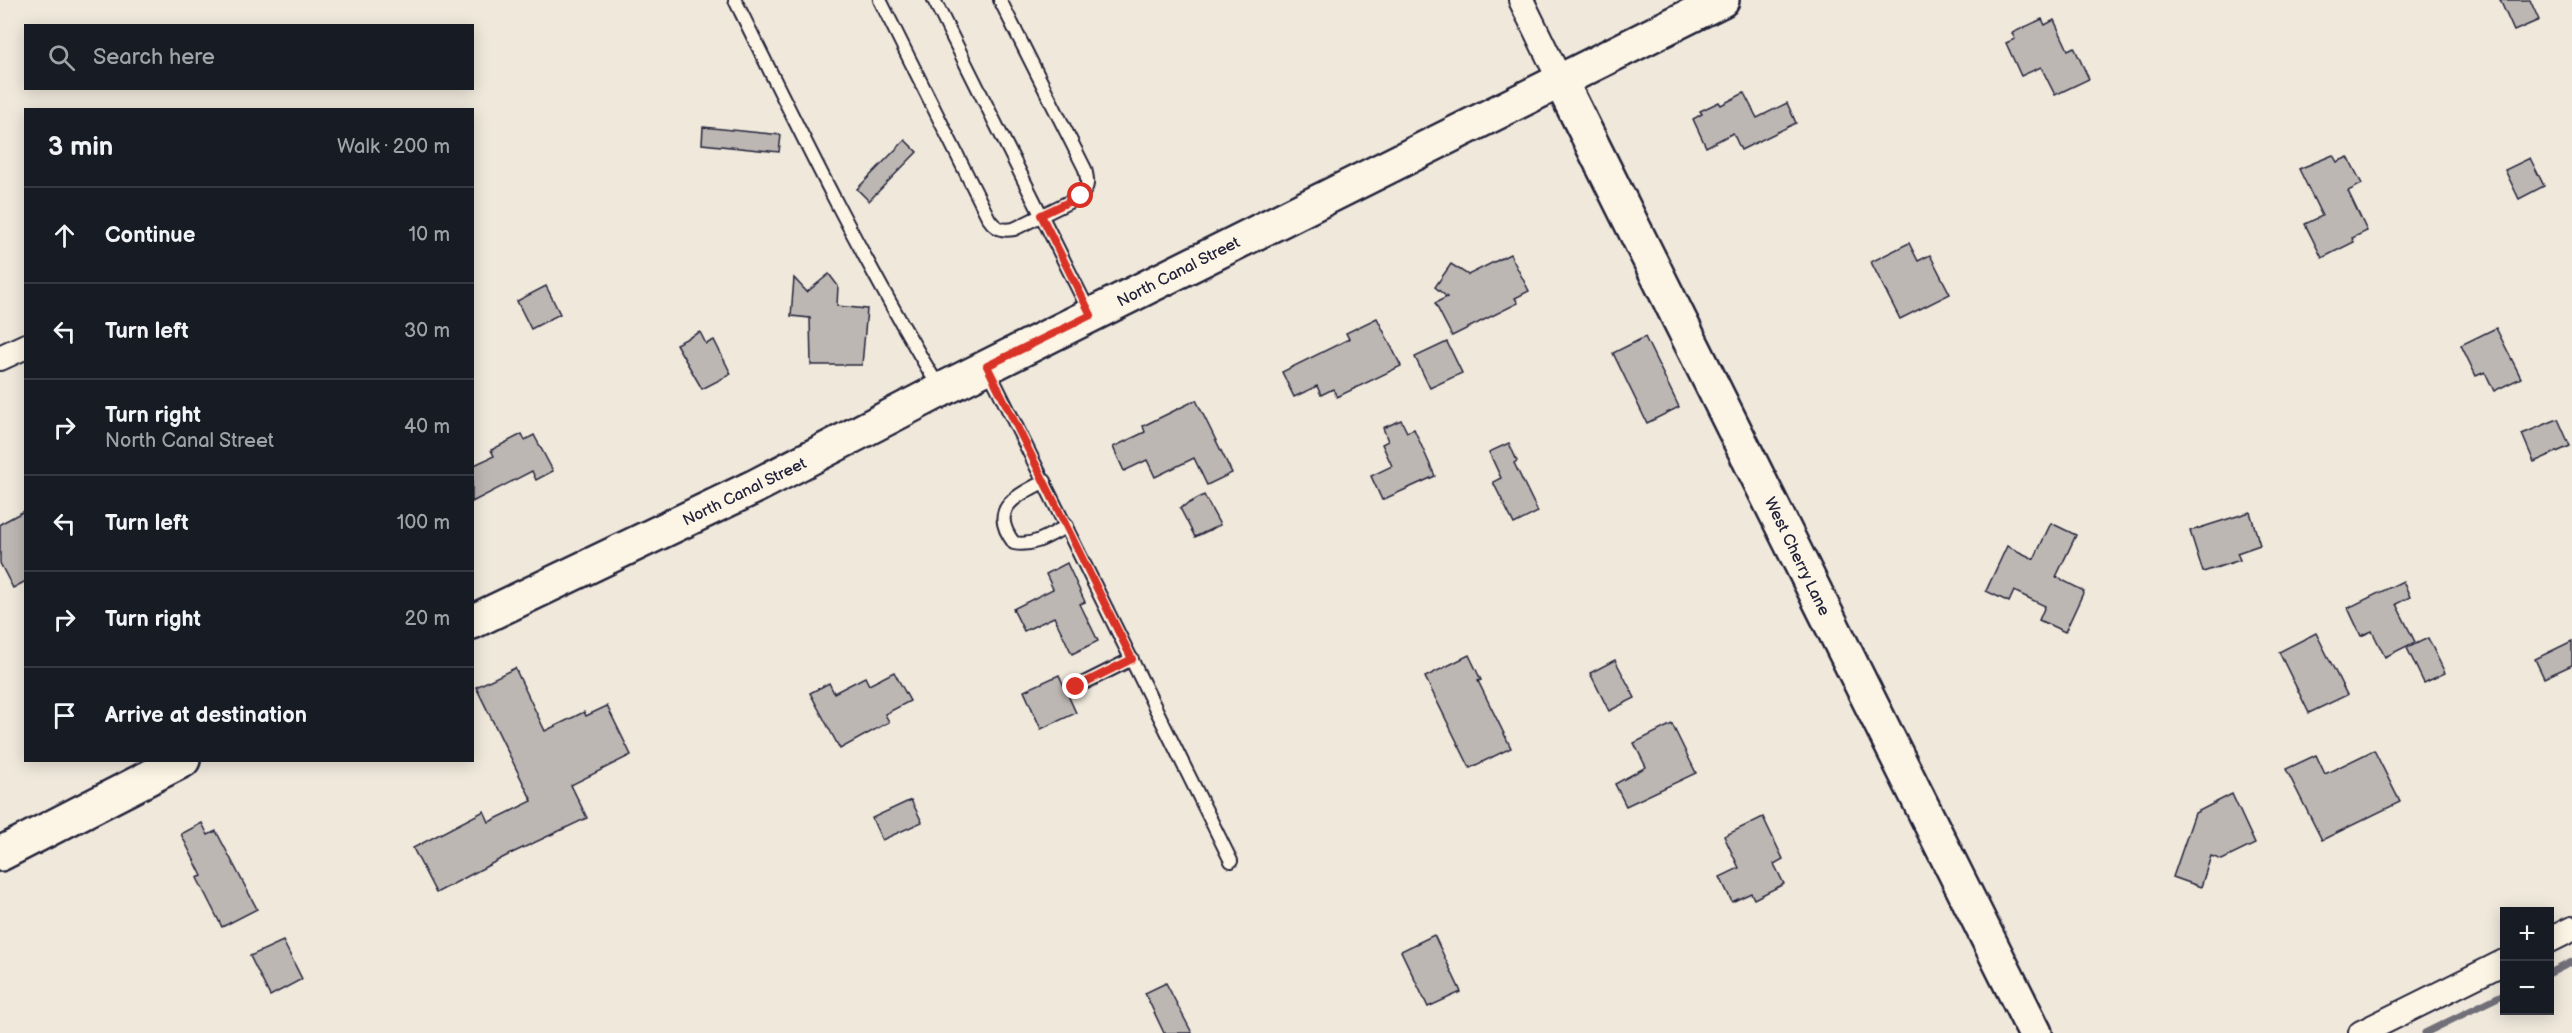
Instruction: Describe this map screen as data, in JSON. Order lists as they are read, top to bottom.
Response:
{
  "streets": {
    "main road": ["North Canal Street", "West Cherry Lane"]
  },
  "crossings": [
    ["North Canal Street", "West Cherry Lane"]
  ],
  "page": {
    "search": "Search here",
    "heading": ["3 min", "Walk · 200 m"],
    "list": [
      ["Continue", "10 m"],
      ["Turn left", "30 m"],
      ["Turn right", "North Canal Street", "40 m"],
      ["Turn left", "100 m"],
      ["Turn right", "20 m"],
      "Arrive at destination"
    ],
    "map_buttons": ["+", "−"]
  }
}
